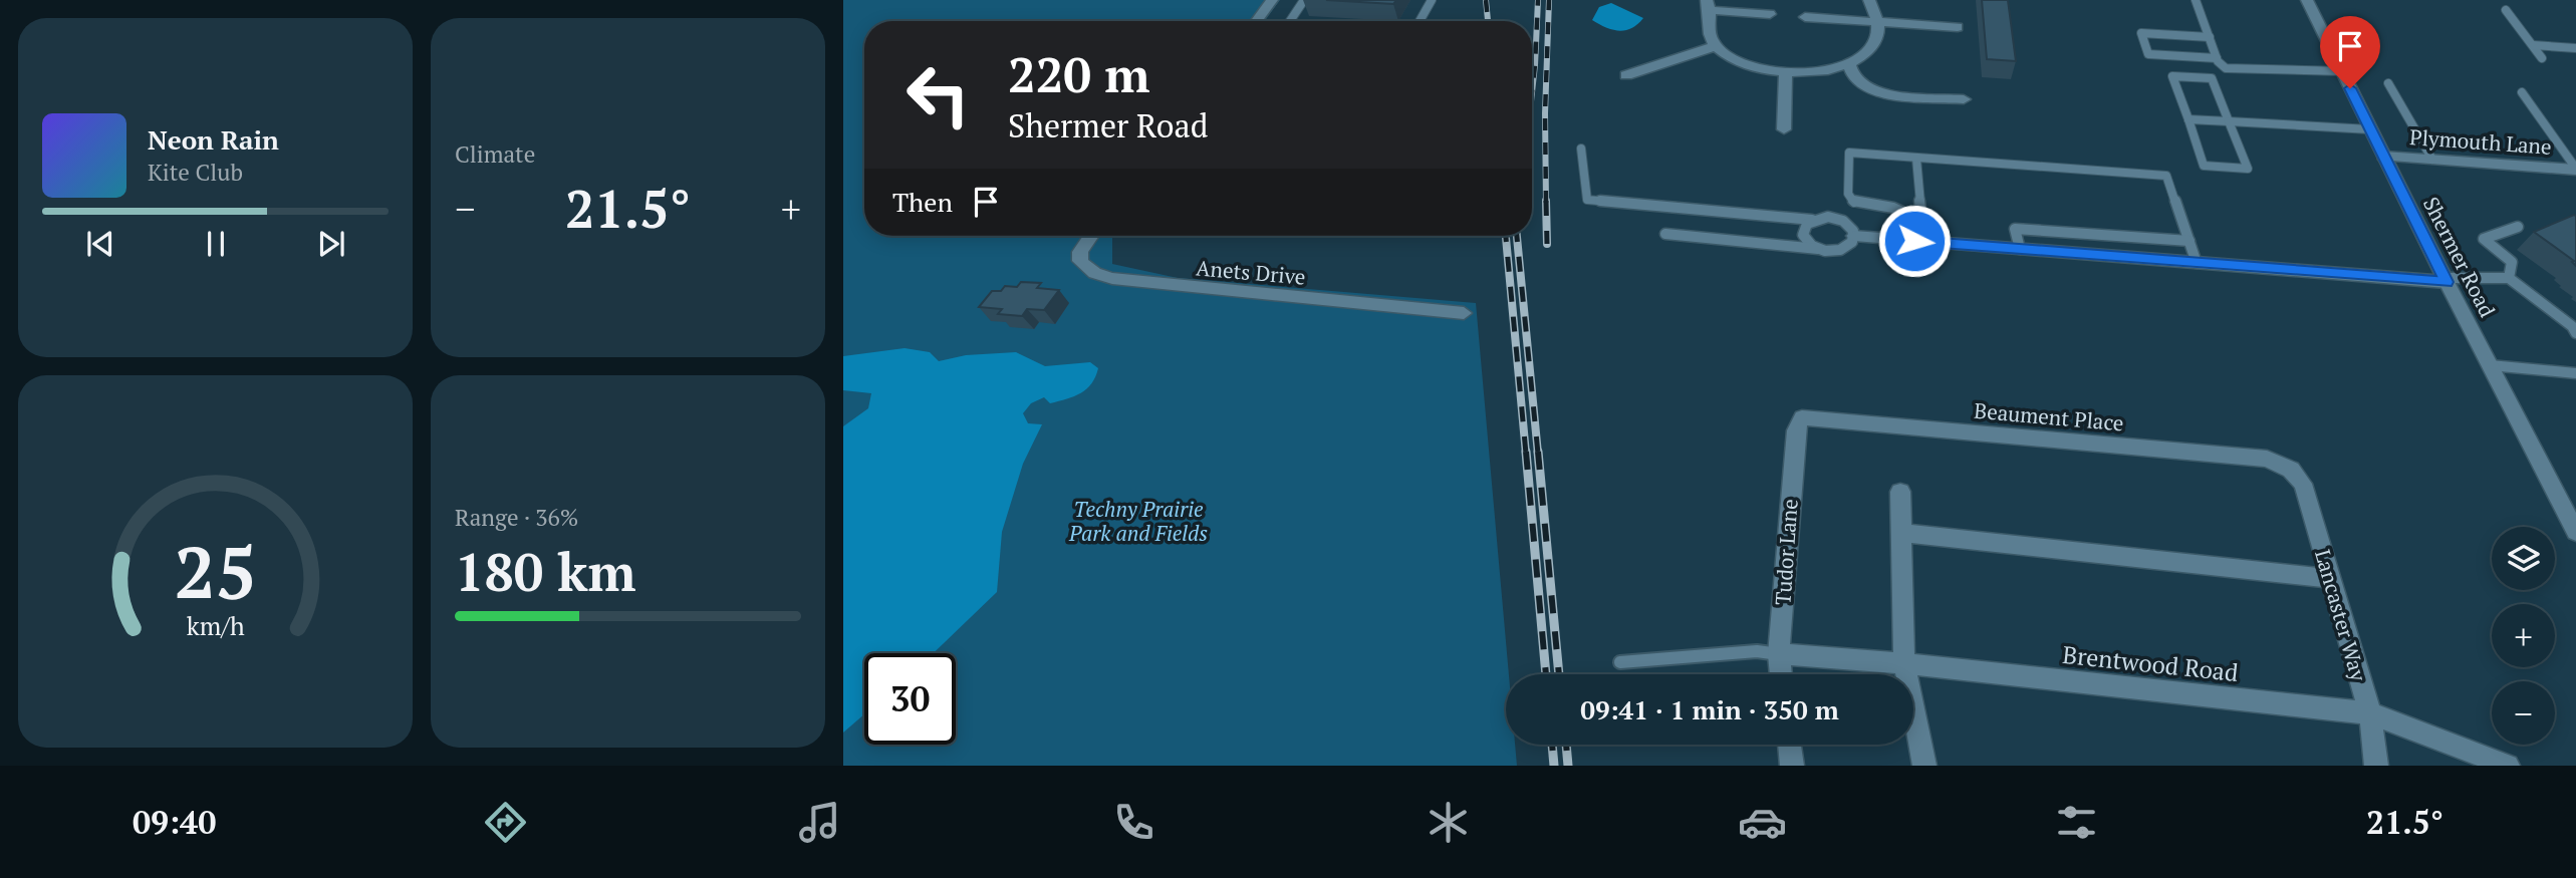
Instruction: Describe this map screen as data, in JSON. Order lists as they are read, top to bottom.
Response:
{
  "streets": {
    "street": [
      "Plymouth Lane",
      "Shermer Road",
      "Anets Drive",
      "Beaument Place",
      "Tudor Lane",
      "Lancaster Way",
      "Brentwood Road"
    ]
  },
  "crossings": [
    ["Plymouth Lane", "Shermer Road"],
    ["Beaument Place", "Tudor Lane"],
    ["Beaument Place", "Lancaster Way"],
    ["Tudor Lane", "Brentwood Road"],
    ["Lancaster Way", "Brentwood Road"]
  ],
  "parks": ["Techny Prairie Park and Fields"],
  "page": {
    "tile": [
      "Climate",
      ["Range · 36%", "180 km"]
    ],
    "turn": ["220 m", "Shermer Road"],
    "song": ["Neon Rain", "Kite Club"],
    "then": "Then",
    "heat": ["−", "21.5°", "+"],
    "map_buttons": ["+", "−"],
    "limit": "30",
    "trip": "09:41 · 1 min · 350 m",
    "tabs": ["09:40", "21.5°"],
    "gauge": ["25", "km/h"]
  }
}
